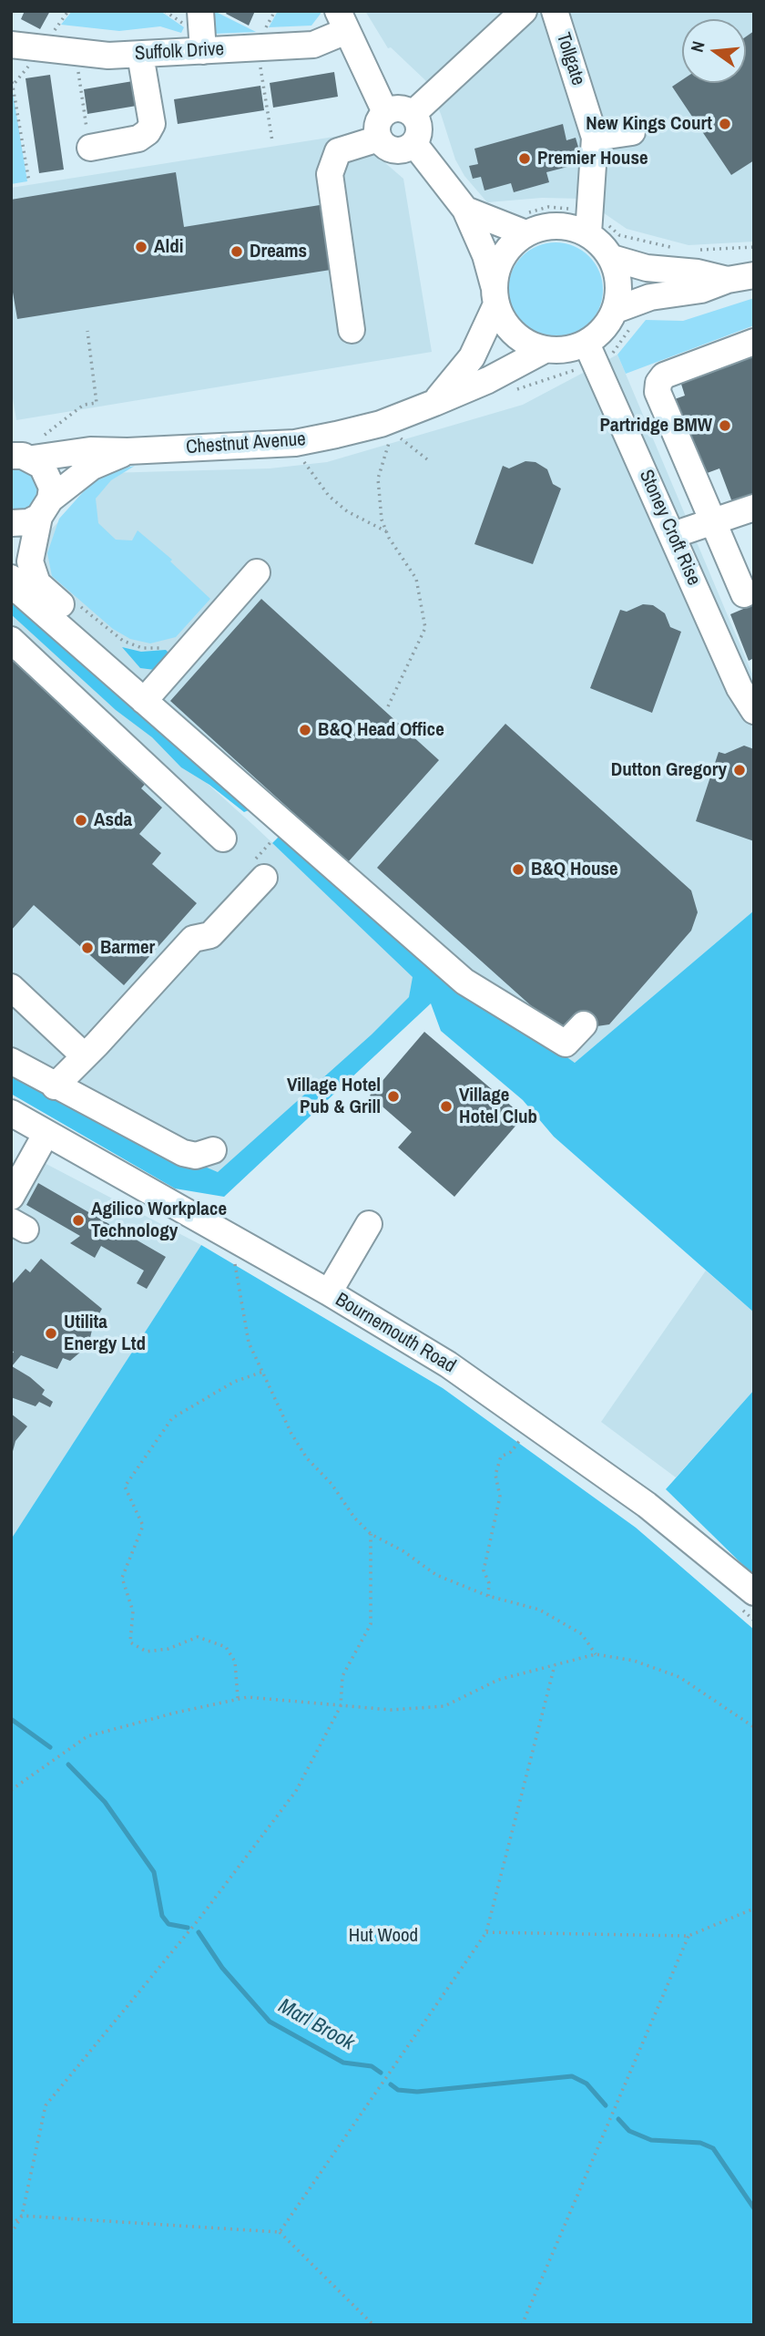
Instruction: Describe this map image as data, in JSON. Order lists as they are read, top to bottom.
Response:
{
  "streets": {
    "street": [
      "Suffolk Drive",
      "Tollgate",
      "Chestnut Avenue",
      "Stoney Croft Rise",
      "Bournemouth Road"
    ]
  },
  "crossings": [
    ["Tollgate", "Chestnut Avenue"],
    ["Tollgate", "Stoney Croft Rise"],
    ["Chestnut Avenue", "Stoney Croft Rise"]
  ],
  "water": ["Marl Brook"],
  "parks": ["Hut Wood"],
  "places": [
    "New Kings Court",
    "Premier House",
    "Aldi",
    "Dreams",
    "Partridge BMW",
    "B&Q Head Office",
    "Dutton Gregory",
    "Asda",
    "B&Q House",
    "Barmer",
    "Village Hotel Pub & Grill",
    "Village Hotel Club",
    "Agilico Workplace Technology",
    "Utilita Energy Ltd"
  ],
  "north": "left"
}
